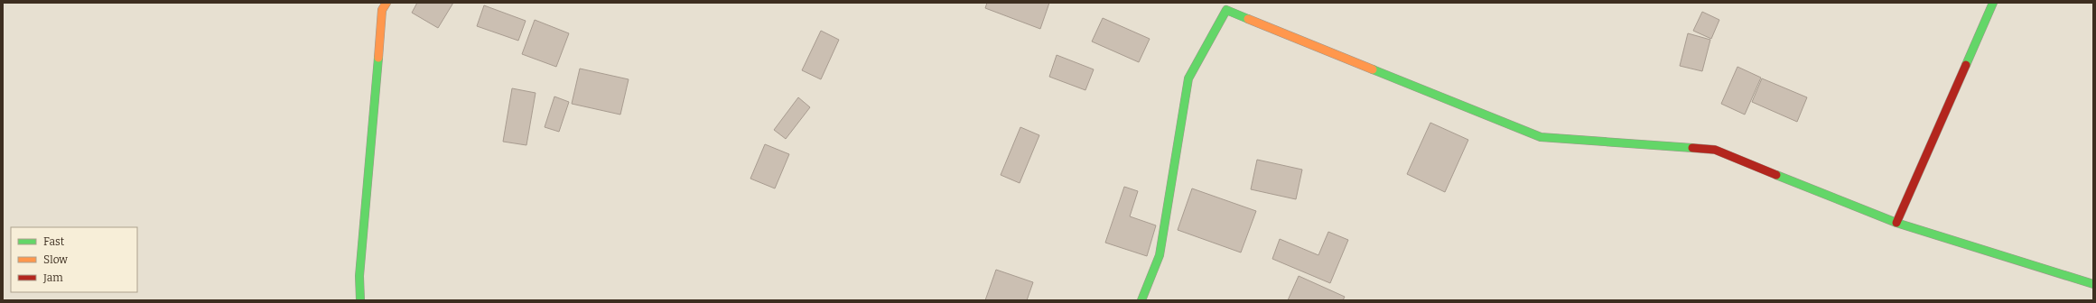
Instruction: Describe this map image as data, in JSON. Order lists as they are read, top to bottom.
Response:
{
  "legend": ["Fast", "Slow", "Jam"]
}
